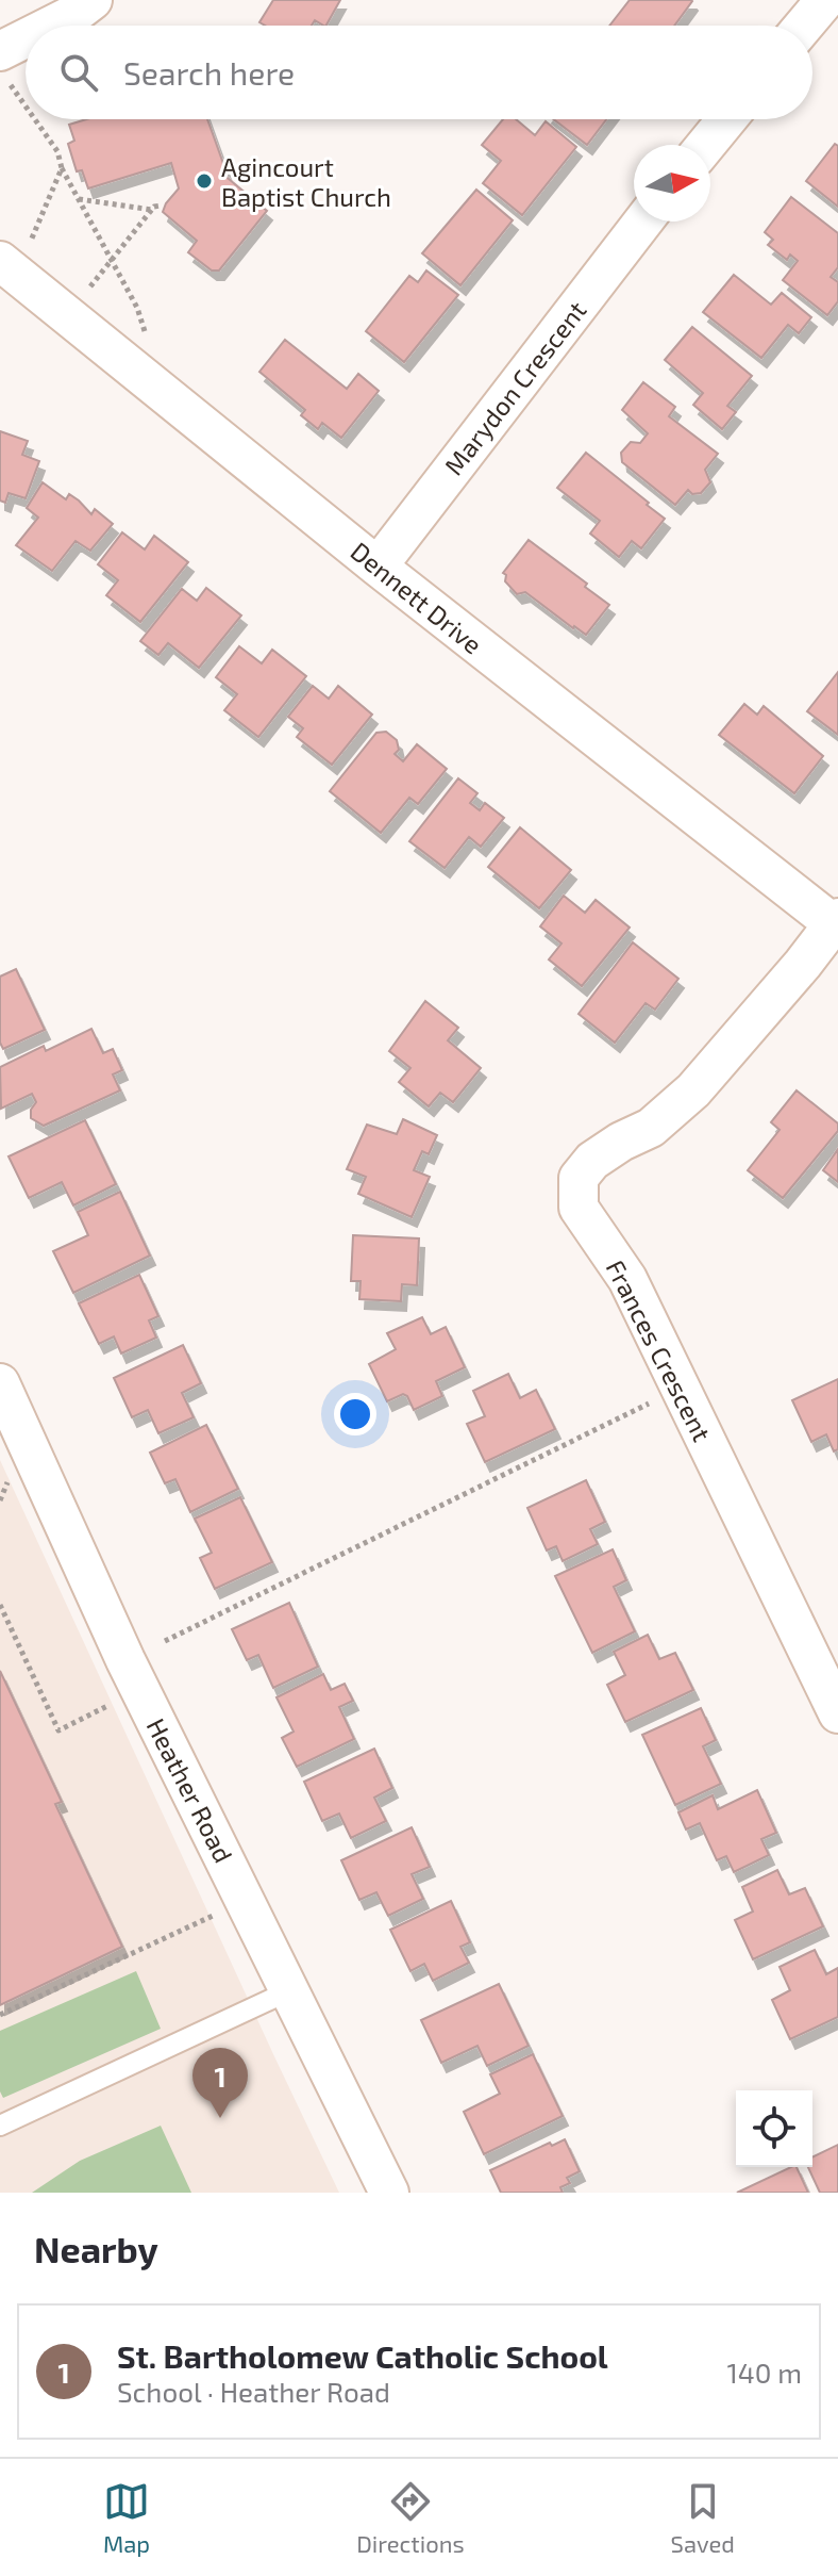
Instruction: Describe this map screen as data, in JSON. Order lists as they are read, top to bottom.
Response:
{
  "streets": {
    "street": [
      "Marydon Crescent",
      "Dennett Drive",
      "Frances Crescent",
      "Heather Road"
    ]
  },
  "crossings": [
    ["Marydon Crescent", "Dennett Drive"],
    ["Dennett Drive", "Frances Crescent"]
  ],
  "places": ["Agincourt Baptist Church"],
  "north": "right",
  "page": {
    "search": "Search here",
    "pins": "1",
    "heading": "Nearby",
    "list": [
      {
        "mark": "1",
        "name": "St. Bartholomew Catholic School",
        "note": "School · Heather Road",
        "value": "140 m"
      }
    ],
    "nav": ["Map", "Directions", "Saved"]
  }
}
